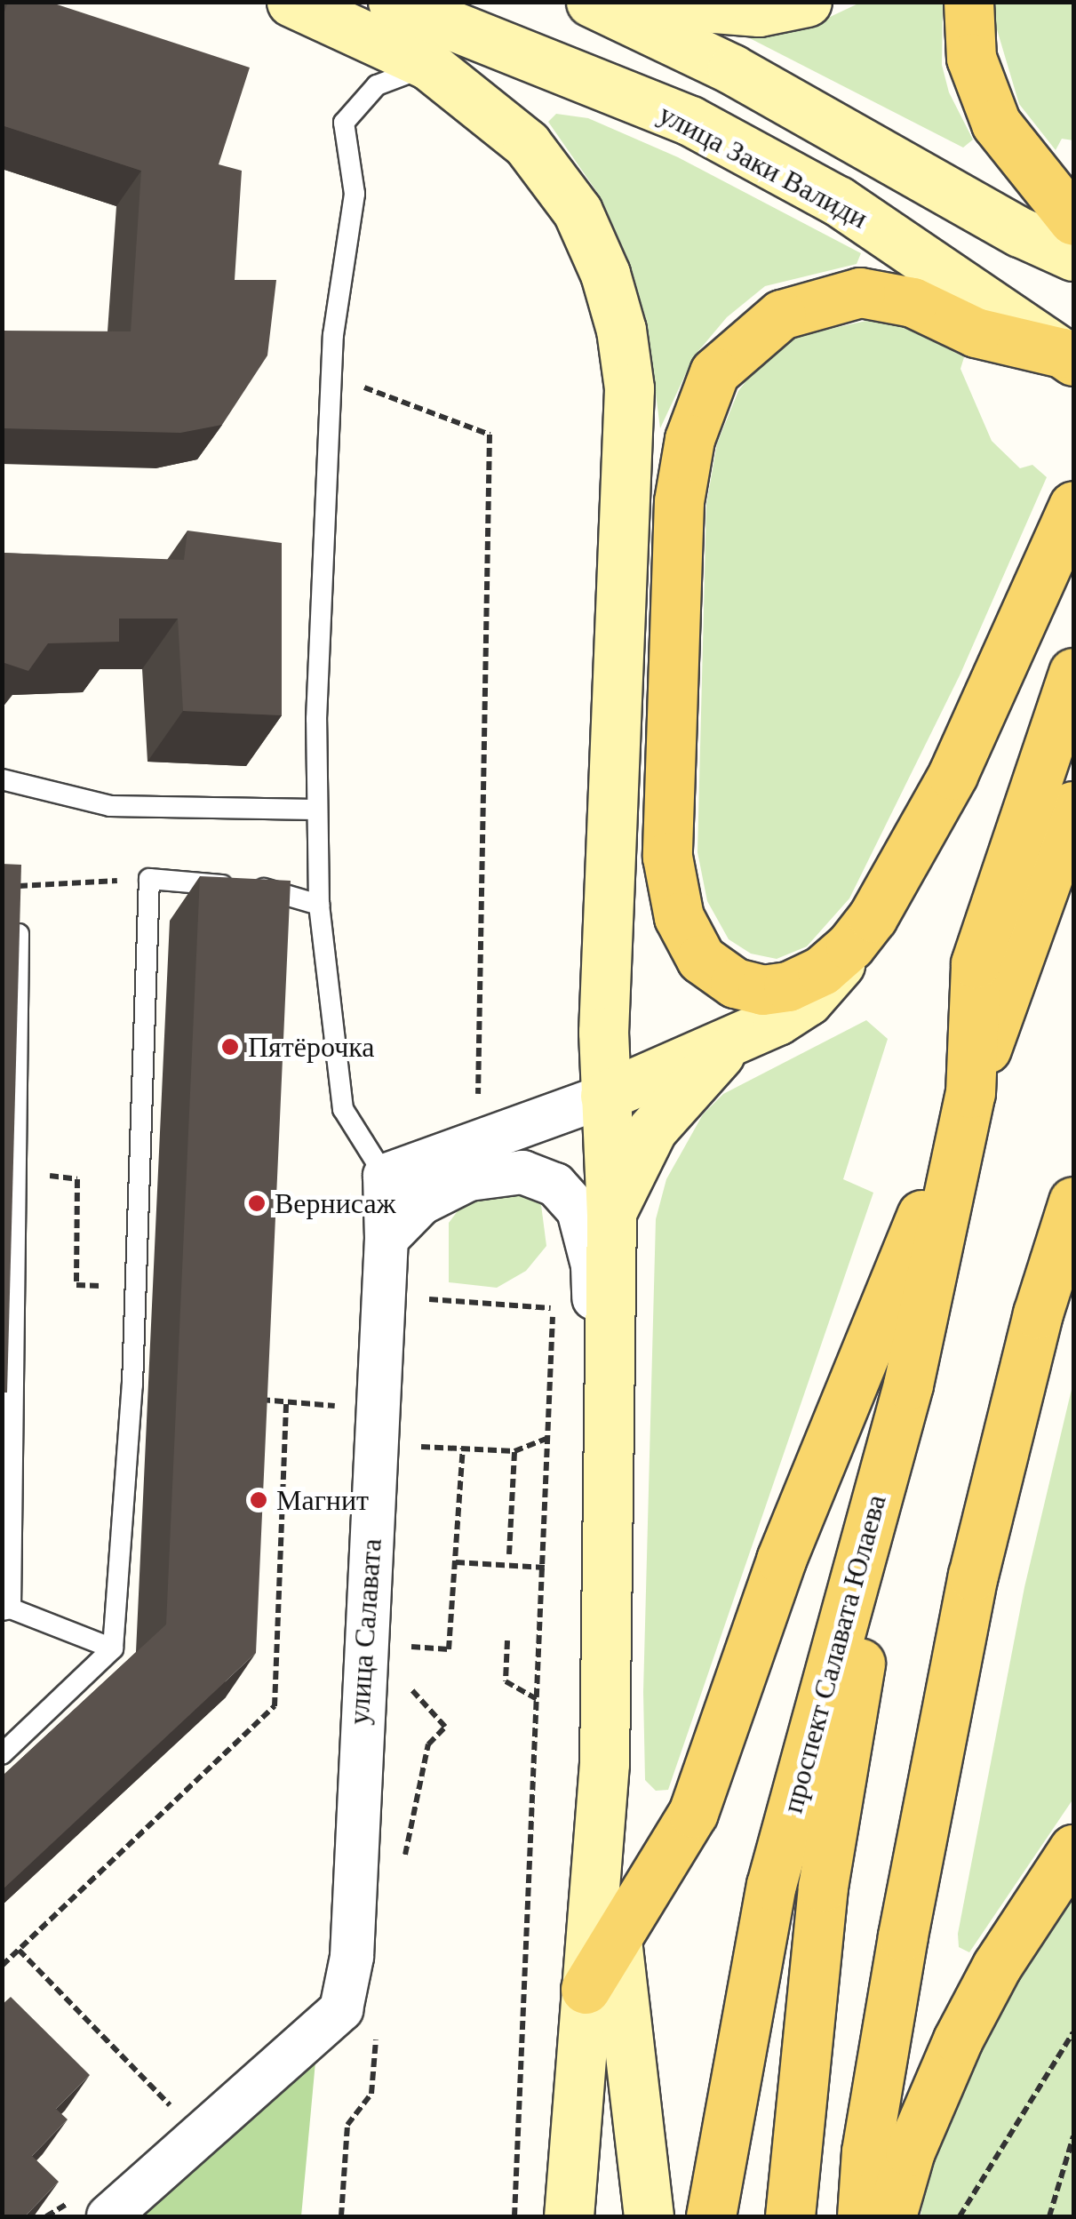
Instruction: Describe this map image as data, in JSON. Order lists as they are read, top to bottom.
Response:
{
  "streets": {
    "main road": ["улица Заки Валиди", "проспект Салавата Юлаева"],
    "street": ["улица Салавата"]
  },
  "places": ["Пятёрочка", "Вернисаж", "Магнит"]
}
